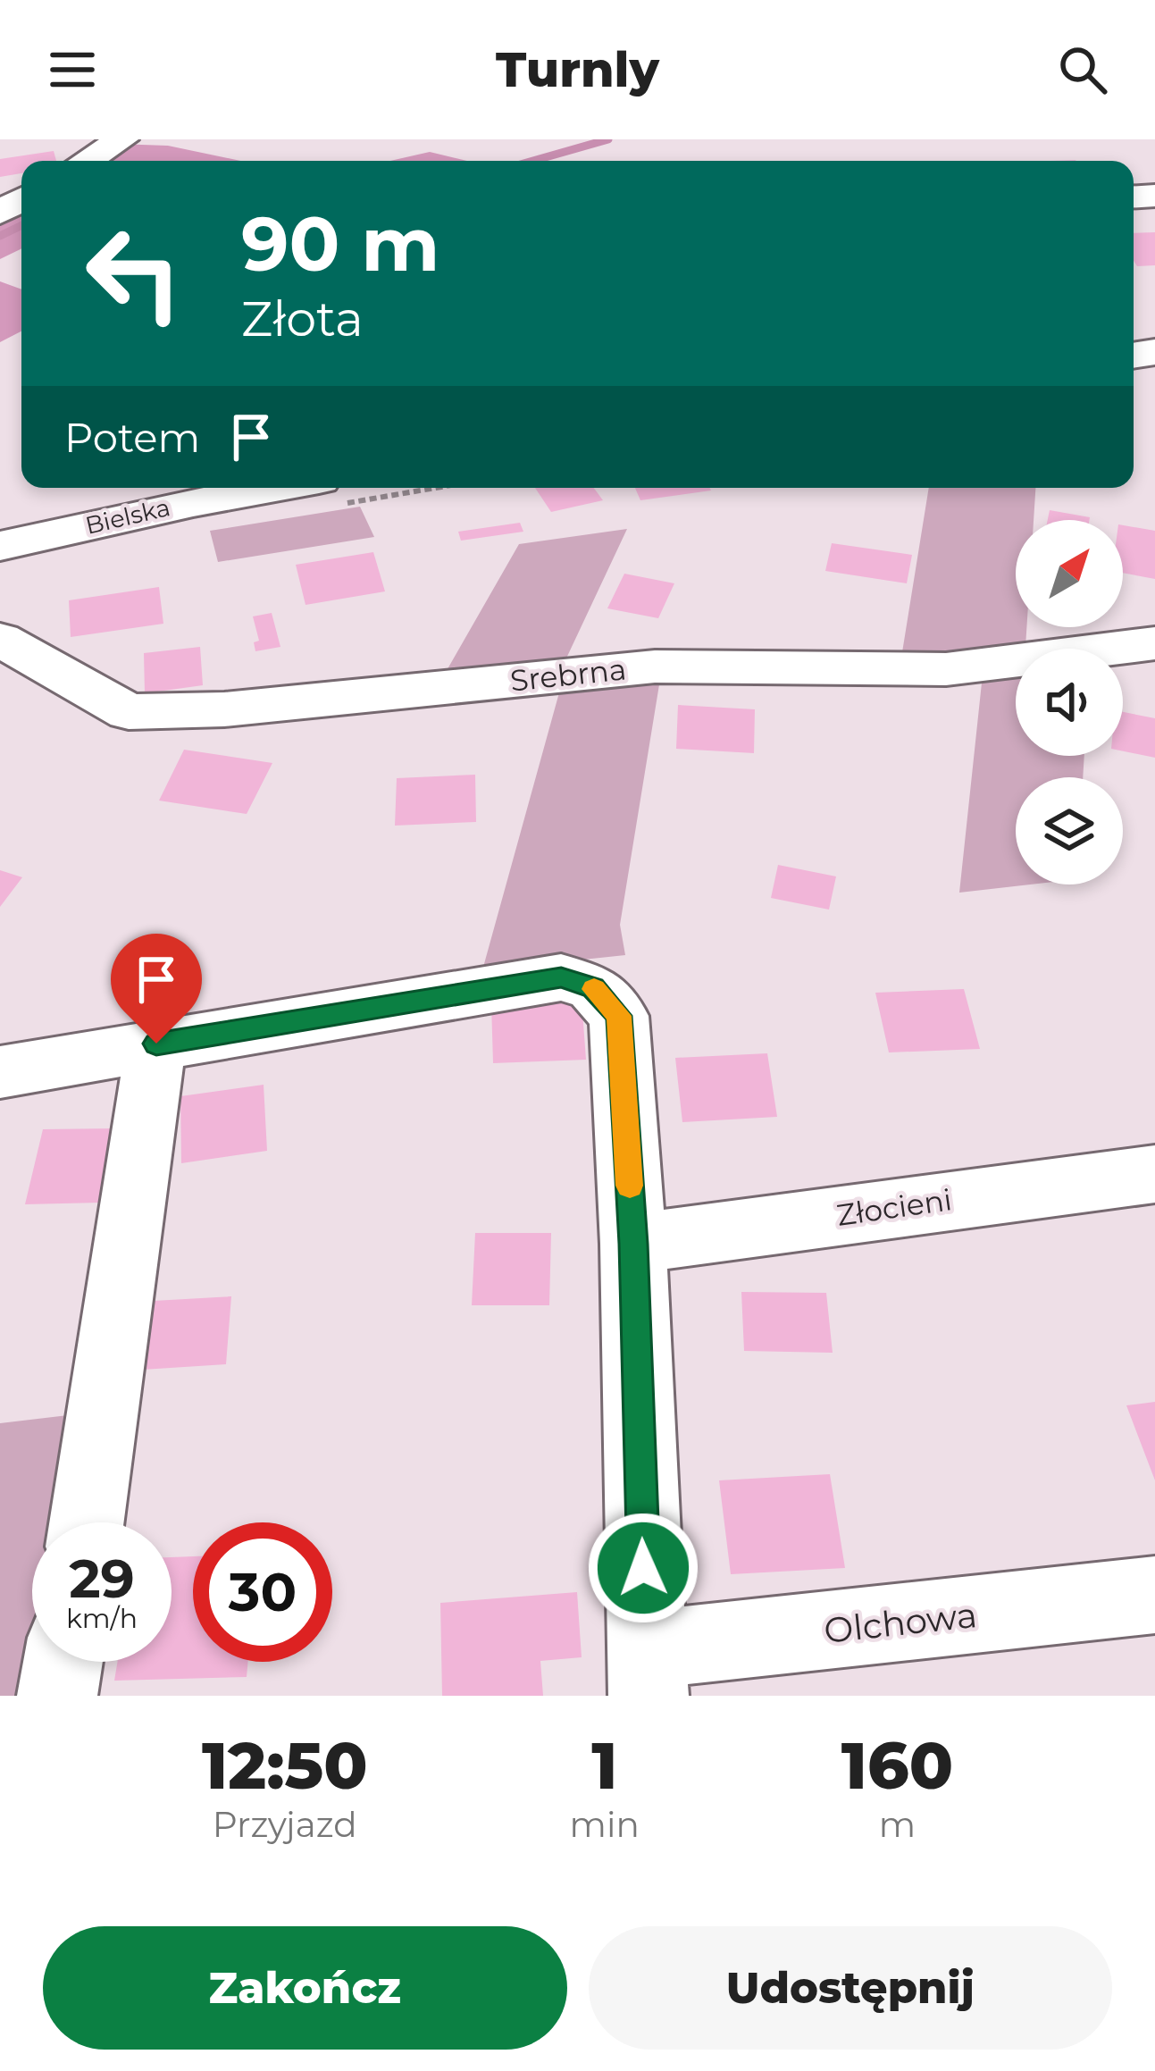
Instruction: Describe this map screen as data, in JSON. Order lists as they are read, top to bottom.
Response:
{
  "streets": {
    "main road": ["Bielska"],
    "street": ["Srebrna", "Złocieni", "Olchowa"]
  },
  "north": "top right",
  "page": {
    "header": "Turnly",
    "turn": ["90 m", "Złota"],
    "then": "Potem",
    "speed": "29 km/h",
    "limit": "30",
    "eta": [
      "12:50",
      "Przyjazd",
      "1",
      "min",
      "160",
      "m"
    ],
    "buttons": ["Zakończ", "Udostępnij"]
  }
}
